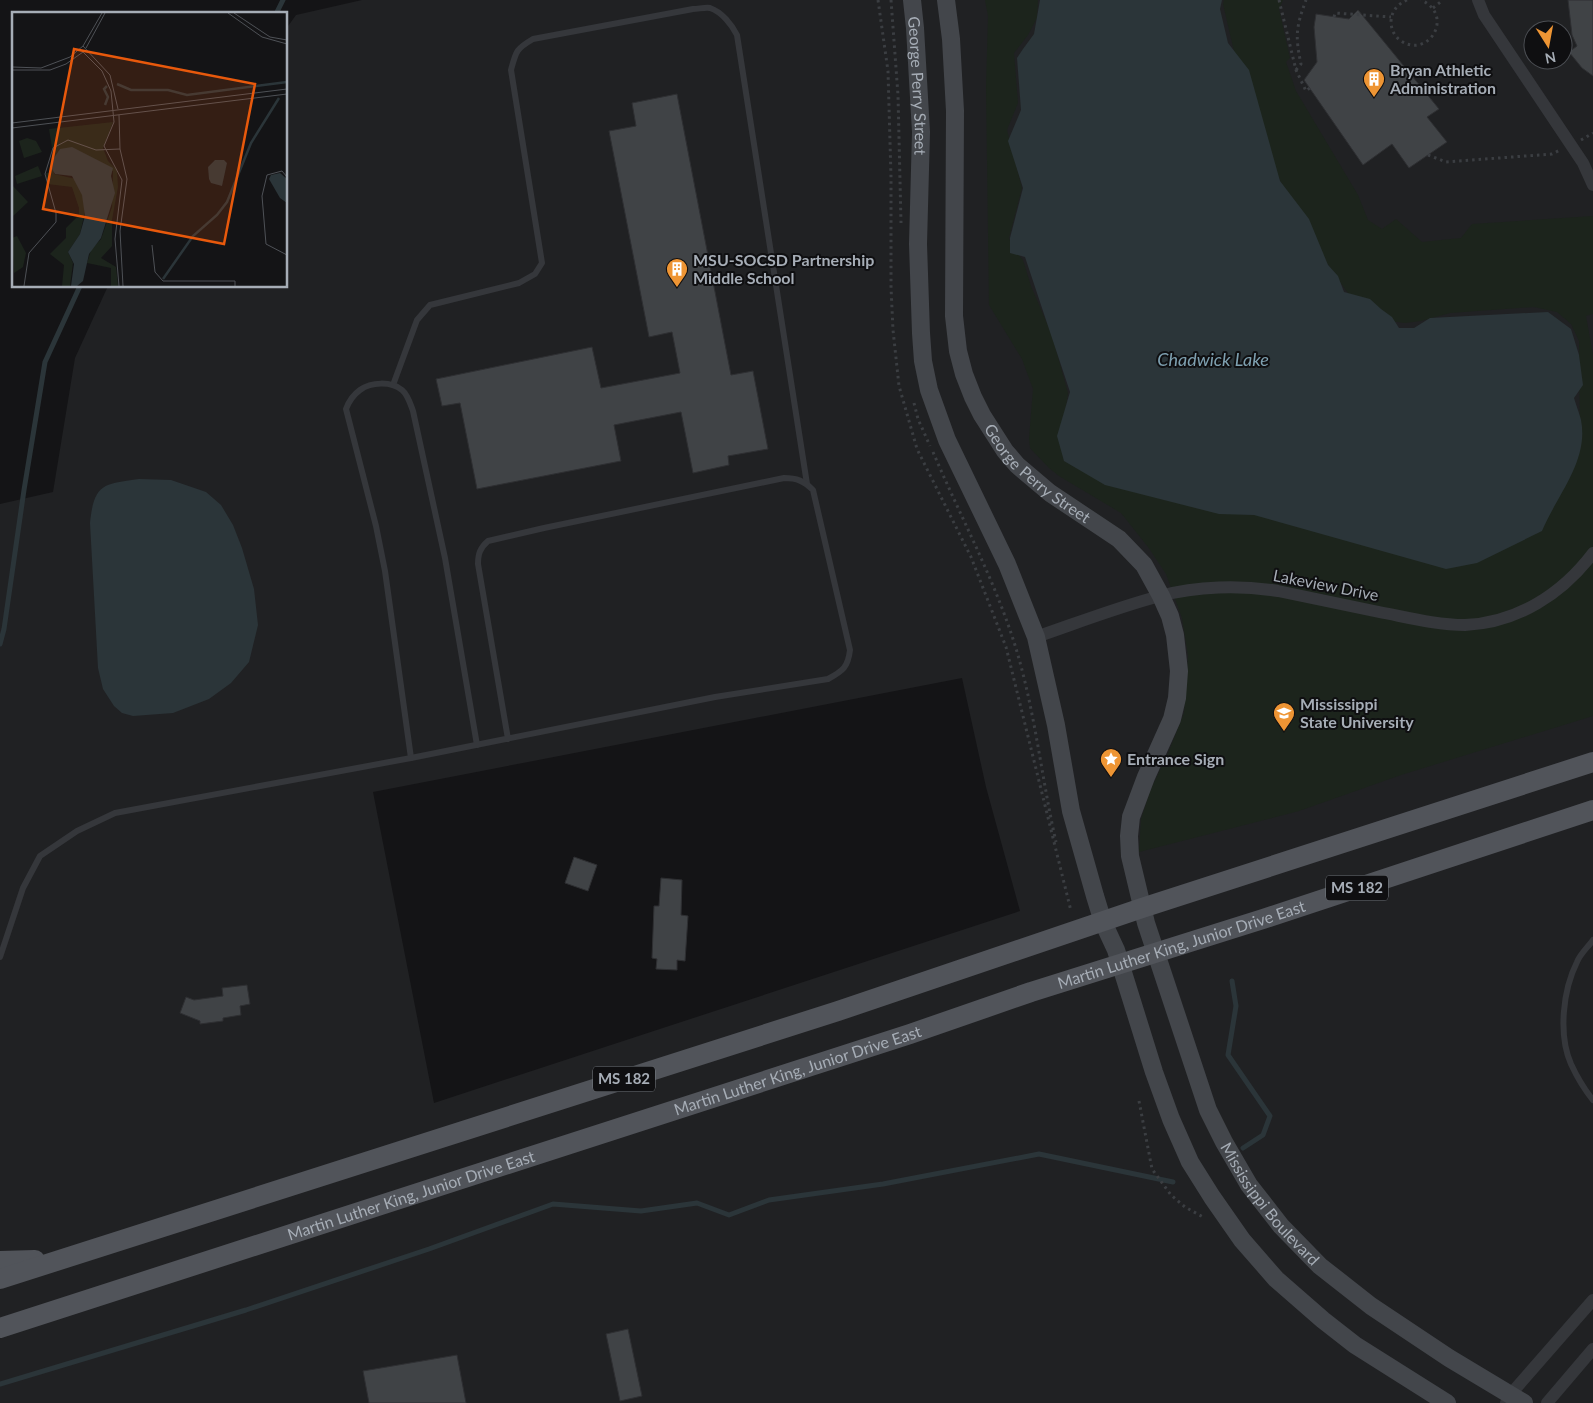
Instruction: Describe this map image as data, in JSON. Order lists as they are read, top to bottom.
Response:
{
  "streets": {
    "main road": ["MS 182", "Martin Luther King, Junior Drive East"],
    "street": ["George Perry Street", "Lakeview Drive", "Mississippi Boulevard"]
  },
  "crossings": [
    ["George Perry Street", "Lakeview Drive"],
    ["George Perry Street", "MS 182"],
    ["George Perry Street", "Mississippi Boulevard"],
    ["MS 182", "Mississippi Boulevard"],
    ["Martin Luther King, Junior Drive East", "Mississippi Boulevard"]
  ],
  "water": ["Chadwick Lake"],
  "places": {
    "building": ["Bryan Athletic Administration", "MSU-SOCSD Partnership Middle School"],
    "school or university": ["Mississippi State University"],
    "place": ["Entrance Sign"]
  },
  "north": "bottom"
}
